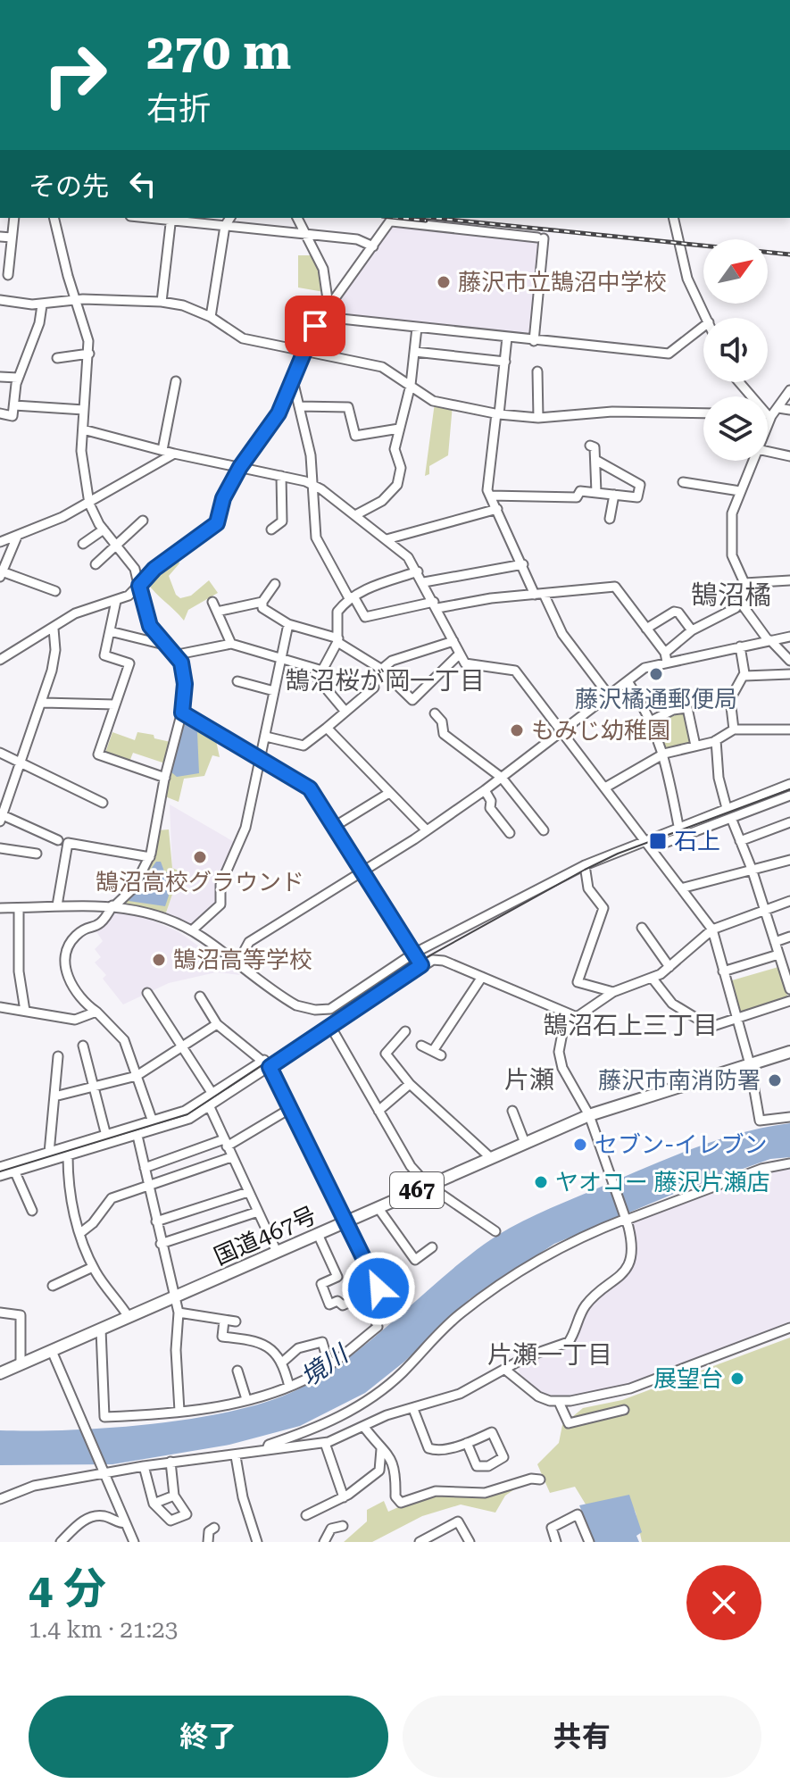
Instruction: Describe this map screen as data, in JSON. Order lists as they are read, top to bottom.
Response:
{
  "streets": {
    "highway": ["467", "国道467号"]
  },
  "districts": [
    "鵠沼橘",
    "鵠沼桜が岡一丁目",
    "鵠沼石上三丁目",
    "片瀬",
    "片瀬一丁目"
  ],
  "water": ["境川"],
  "places": {
    "other": [
      "藤沢市立鵠沼中学校",
      "藤沢橘通郵便局",
      "もみじ幼稚園",
      "鵠沼高校グラウンド",
      "鵠沼高等学校",
      "藤沢市南消防署",
      "セブン-イレブン",
      "ヤオコー 藤沢片瀬店",
      "展望台"
    ],
    "transit": ["石上"]
  },
  "north": "top right",
  "page": {
    "turn": ["270 m", "右折"],
    "then": "その先",
    "heading": ["4 分", "1.4 km · 21:23"],
    "buttons": ["終了", "共有"]
  }
}
